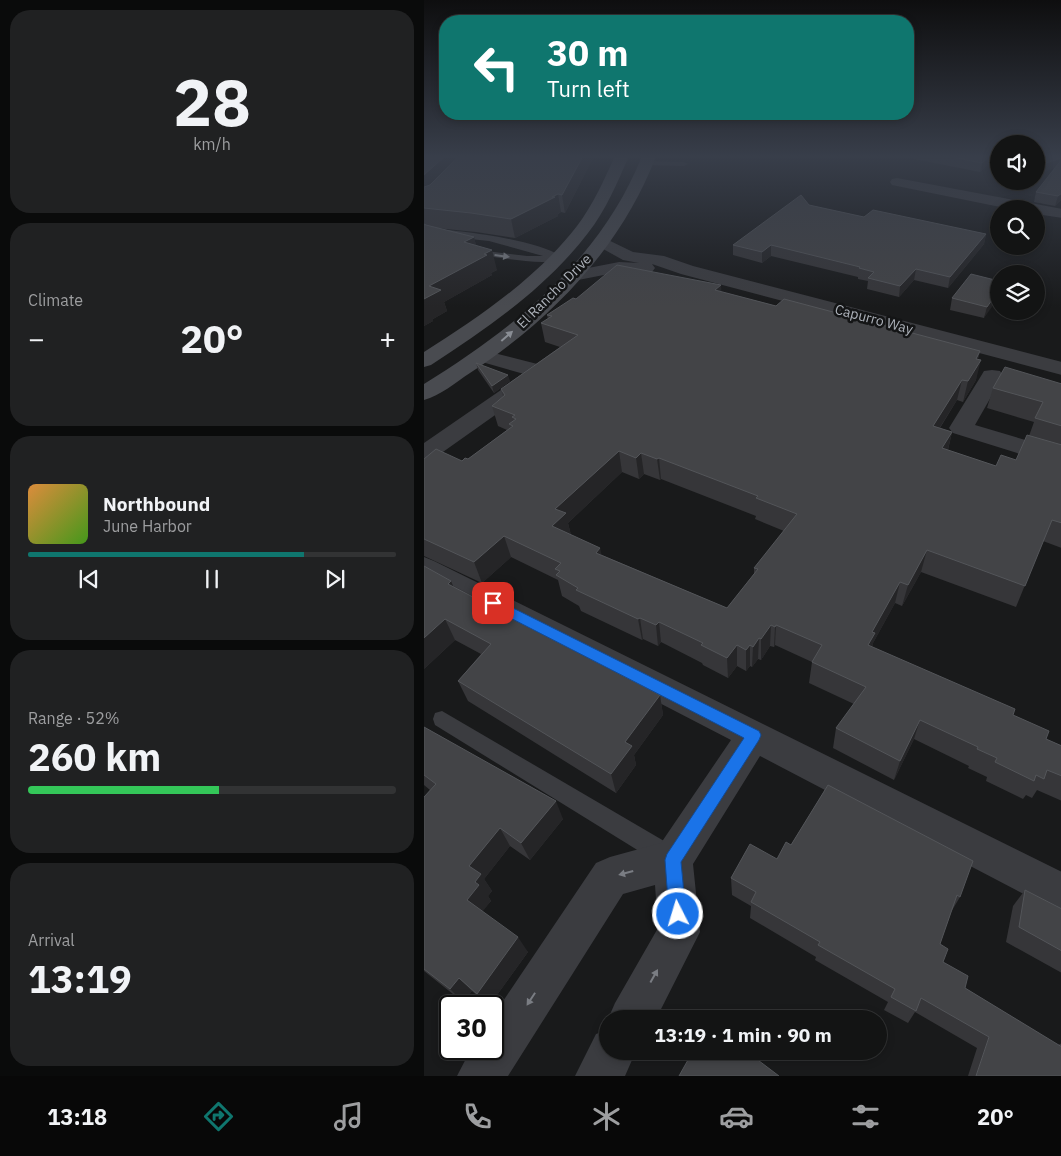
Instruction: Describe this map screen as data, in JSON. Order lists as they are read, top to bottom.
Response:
{
  "streets": {
    "main road": ["El Rancho Drive"],
    "street": ["Capurro Way"]
  },
  "crossings": [
    ["El Rancho Drive", "Capurro Way"]
  ],
  "page": {
    "tile": [
      ["28", "km/h"],
      "Climate",
      ["Range · 52%", "260 km"],
      ["Arrival", "13:19"]
    ],
    "turn": ["30 m", "Turn left"],
    "heat": ["−", "20°", "+"],
    "song": ["Northbound", "June Harbor"],
    "limit": "30",
    "trip": "13:19 · 1 min · 90 m",
    "tabs": ["13:18", "20°"]
  }
}
